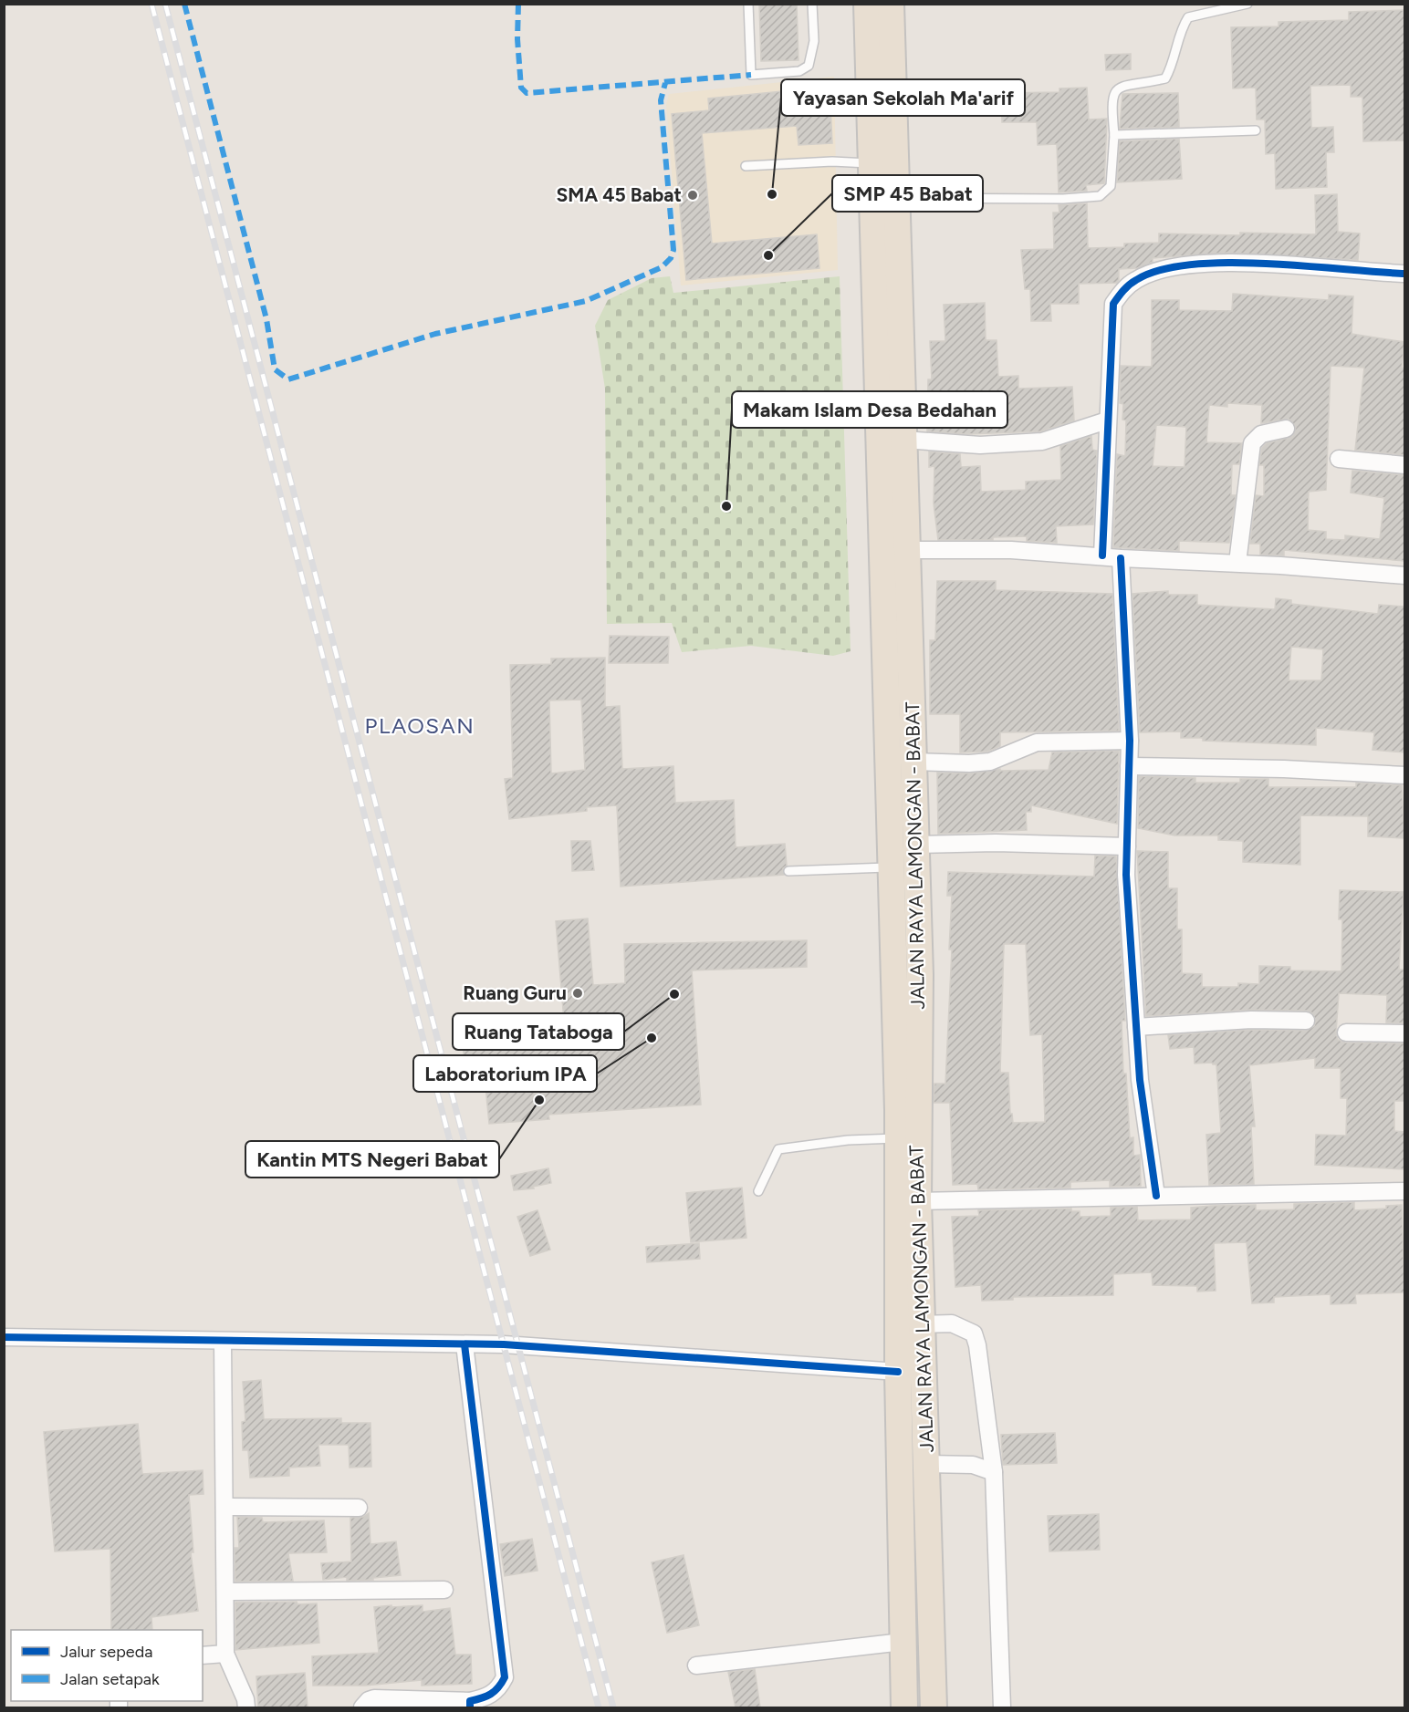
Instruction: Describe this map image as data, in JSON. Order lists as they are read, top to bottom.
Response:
{
  "streets": {
    "highway": ["JALAN RAYA LAMONGAN - BABAT"]
  },
  "districts": ["PLAOSAN"],
  "places": [
    "Yayasan Sekolah Ma'arif",
    "SMA 45 Babat",
    "SMP 45 Babat",
    "Makam Islam Desa Bedahan",
    "Ruang Guru",
    "Ruang Tataboga",
    "Laboratorium IPA",
    "Kantin MTS Negeri Babat"
  ],
  "legend": ["Jalur sepeda", "Jalan setapak"]
}
